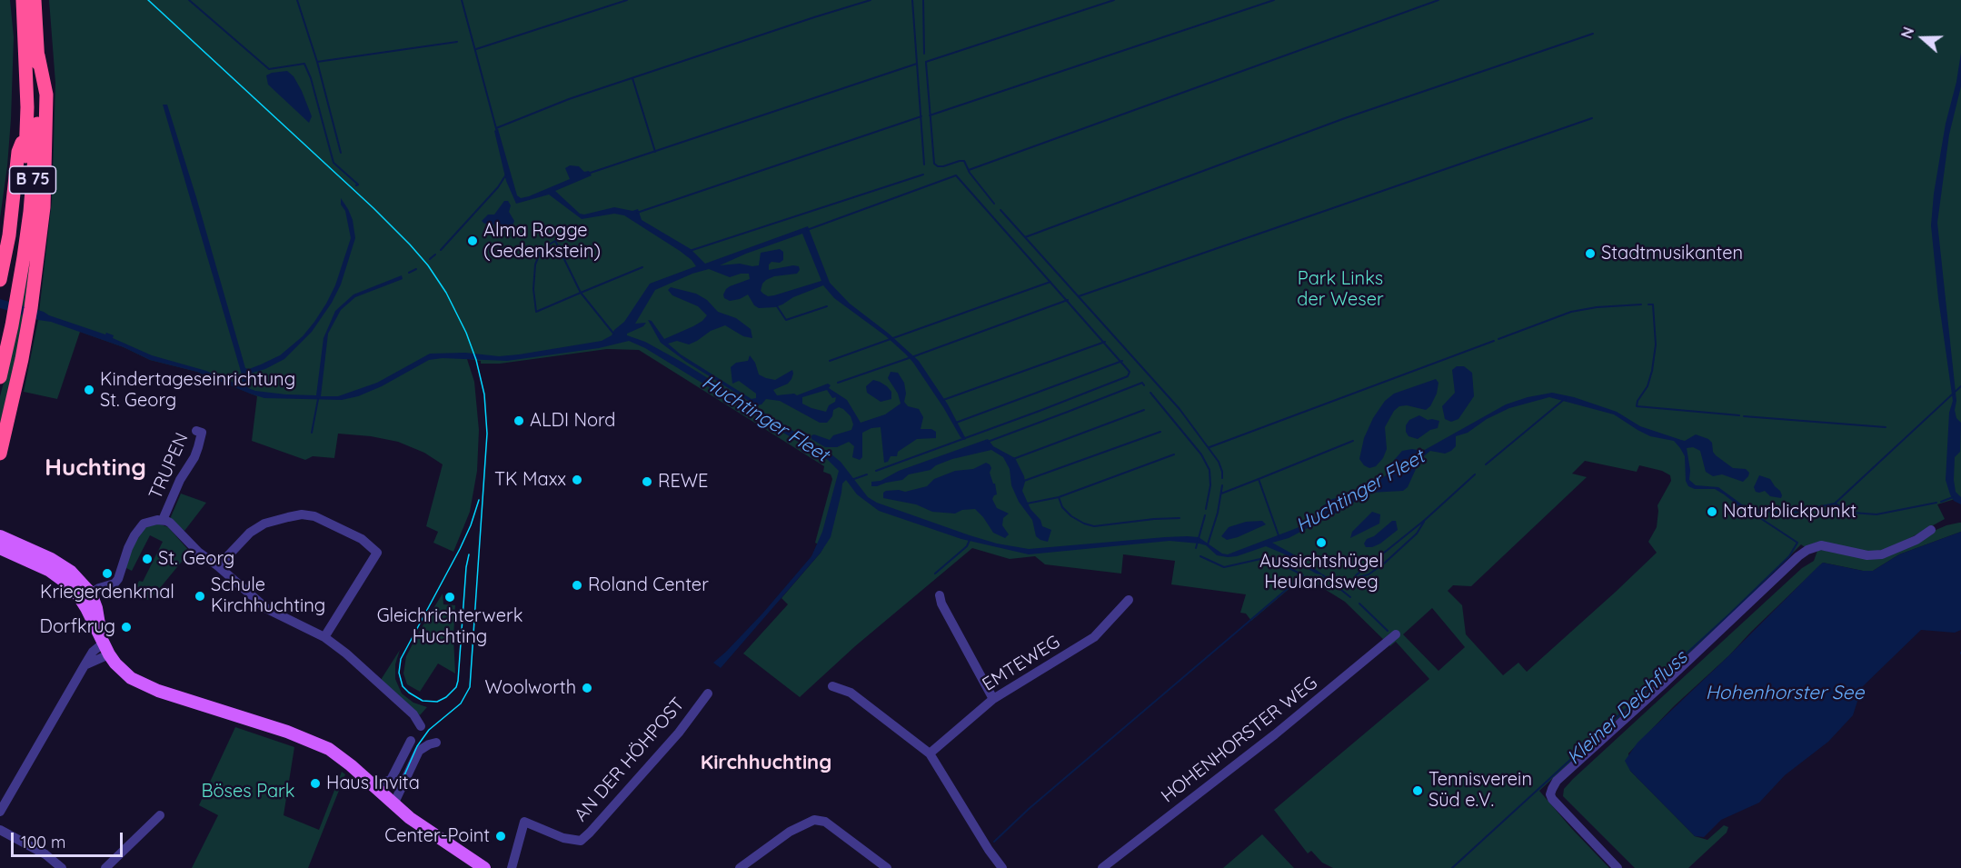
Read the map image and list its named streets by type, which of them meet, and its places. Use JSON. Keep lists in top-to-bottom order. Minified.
{"streets":{"highway":["B 75"],"street":["TRUPEN","EMTEWEG","HOHENHORSTER WEG","AN DER HÖHPOST"]},"districts":["Huchting","Kirchhuchting"],"water":["Huchtinger Fleet","Hohenhorster See","Kleiner Deichfluss"],"parks":["Park Links der Weser","Böses Park"],"places":["Alma Rogge (Gedenkstein)","Stadtmusikanten","Kindertageseinrichtung St. Georg","ALDI Nord","TK Maxx","REWE","Naturblickpunkt","Aussichtshügel Heulandsweg","St. Georg","Kriegerdenkmal","Roland Center","Schule Kirchhuchting","Gleichrichterwerk Huchting","Dorfkrug","Woolworth","Haus Invita","Tennisverein Süd e.V.","Center-Point"],"scale_bar":"100 m","north":"left"}
